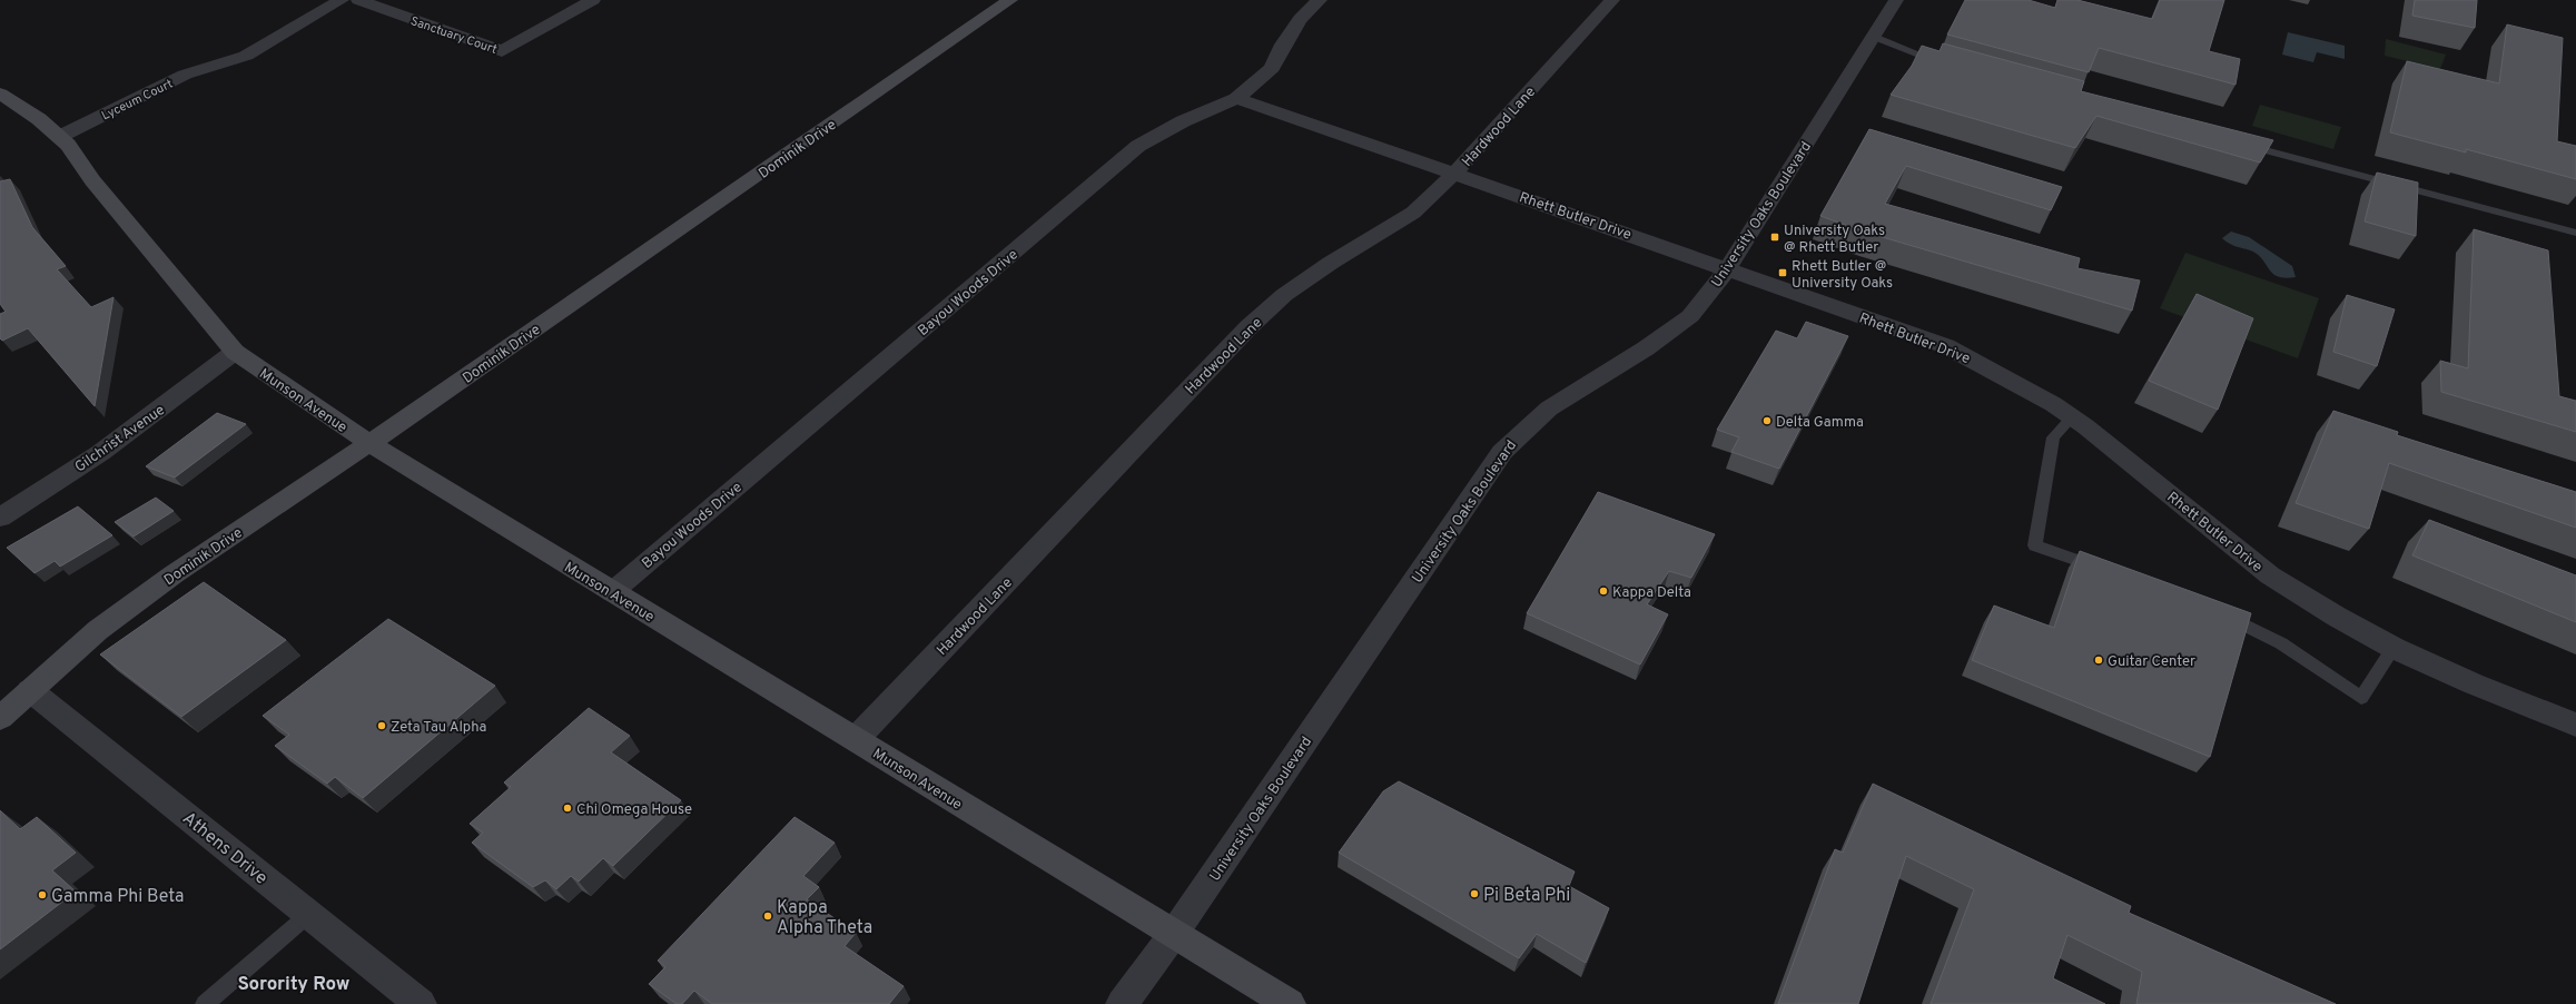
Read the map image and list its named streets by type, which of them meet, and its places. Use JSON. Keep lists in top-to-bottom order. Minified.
{"streets":{"street":["Sanctuary Court","Lyceum Court","Hardwood Lane","Dominik Drive","University Oaks Boulevard","Rhett Butler Drive","Bayou Woods Drive","Munson Avenue","Gilchrist Avenue","Athens Drive"]},"crossings":[["Lyceum Court","Munson Avenue"],["Hardwood Lane","Rhett Butler Drive"],["Hardwood Lane","Munson Avenue"],["Dominik Drive","Munson Avenue"],["Dominik Drive","Athens Drive"],["University Oaks Boulevard","Rhett Butler Drive"],["University Oaks Boulevard","Munson Avenue"],["Rhett Butler Drive","Bayou Woods Drive"],["Bayou Woods Drive","Munson Avenue"],["Munson Avenue","Gilchrist Avenue"]],"districts":["Sorority Row"],"places":{"transit":["University Oaks @ Rhett Butler","Rhett Butler @ University Oaks"],"other":["Delta Gamma","Kappa Delta","Guitar Center","Zeta Tau Alpha","Chi Omega House","Pi Beta Phi","Gamma Phi Beta","Kappa Alpha Theta"]}}
